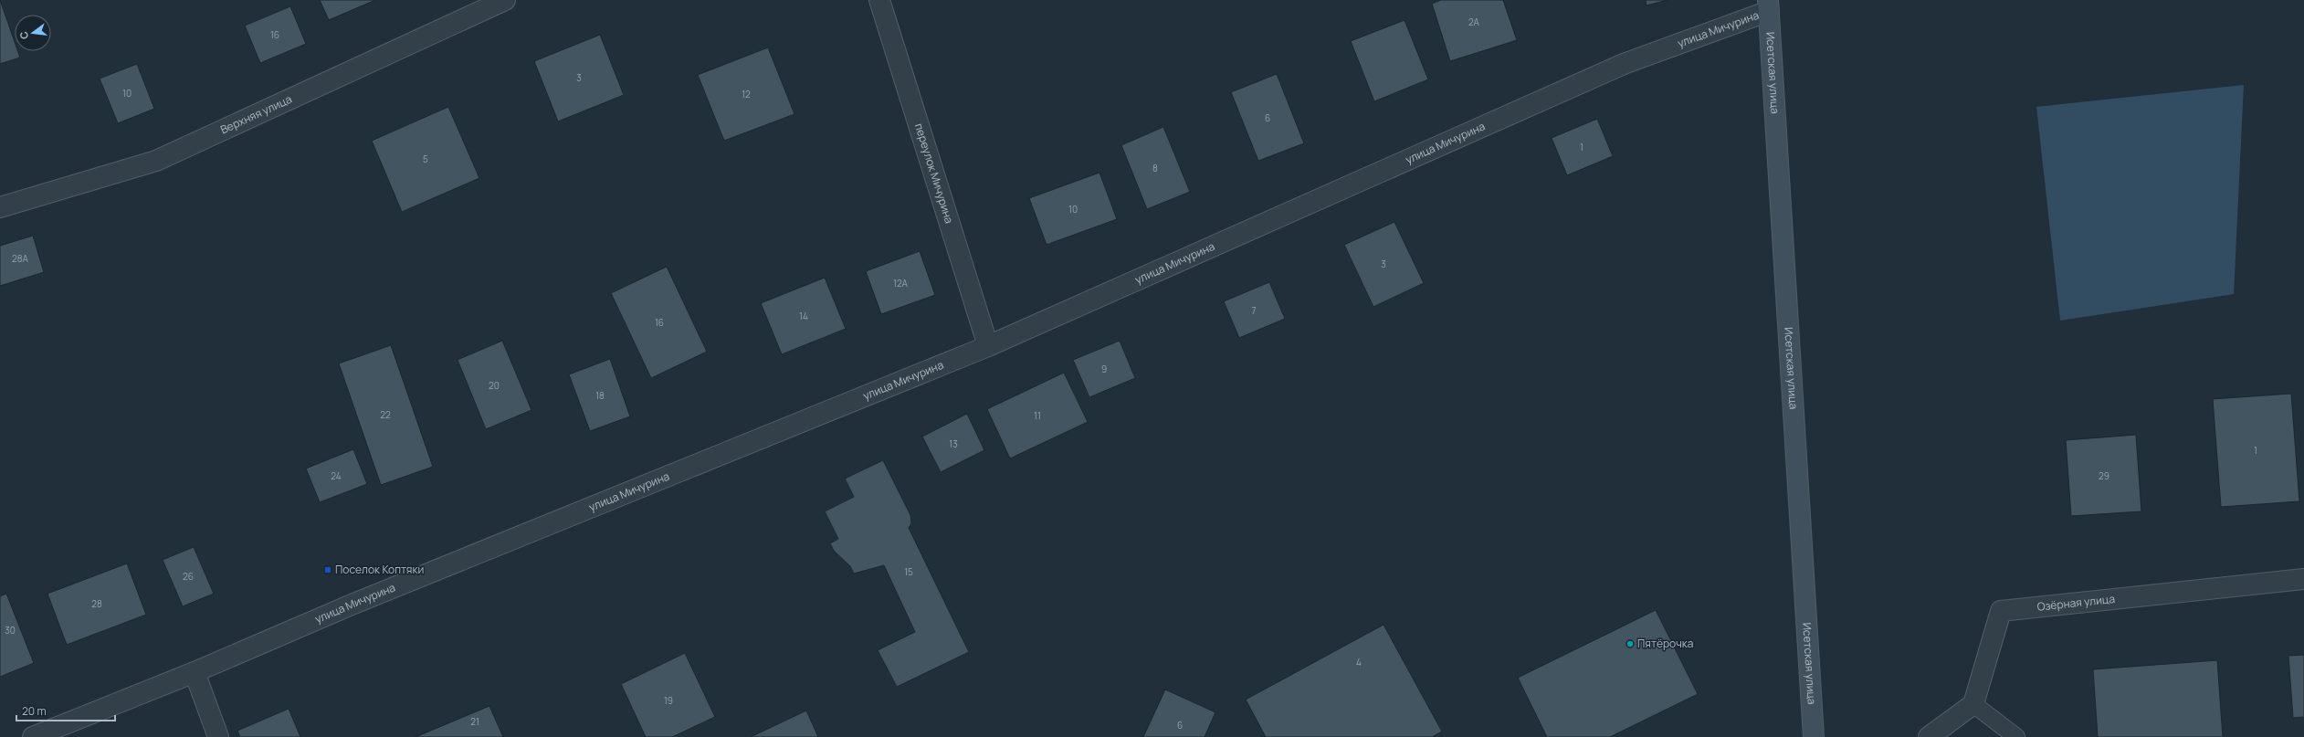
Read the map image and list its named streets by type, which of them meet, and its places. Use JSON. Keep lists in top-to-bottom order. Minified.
{"streets":{"main road":["Исетская улица"],"street":["улица Мичурина","Верхняя улица","переулок Мичурина","Озёрная улица"]},"crossings":[["улица Мичурина","Исетская улица"],["улица Мичурина","переулок Мичурина"]],"places":{"transit":["Поселок Коптяки"],"other":["Пятёрочка"]},"house_numbers":["2А","16","3","10","12","6","1","5","8","10","28А","3","12А","7","14","16","9","20","18","22","11","13","1","24","29","15","26","28","30","4","19","21","6"],"scale_bar":"20 m","north":"left"}
